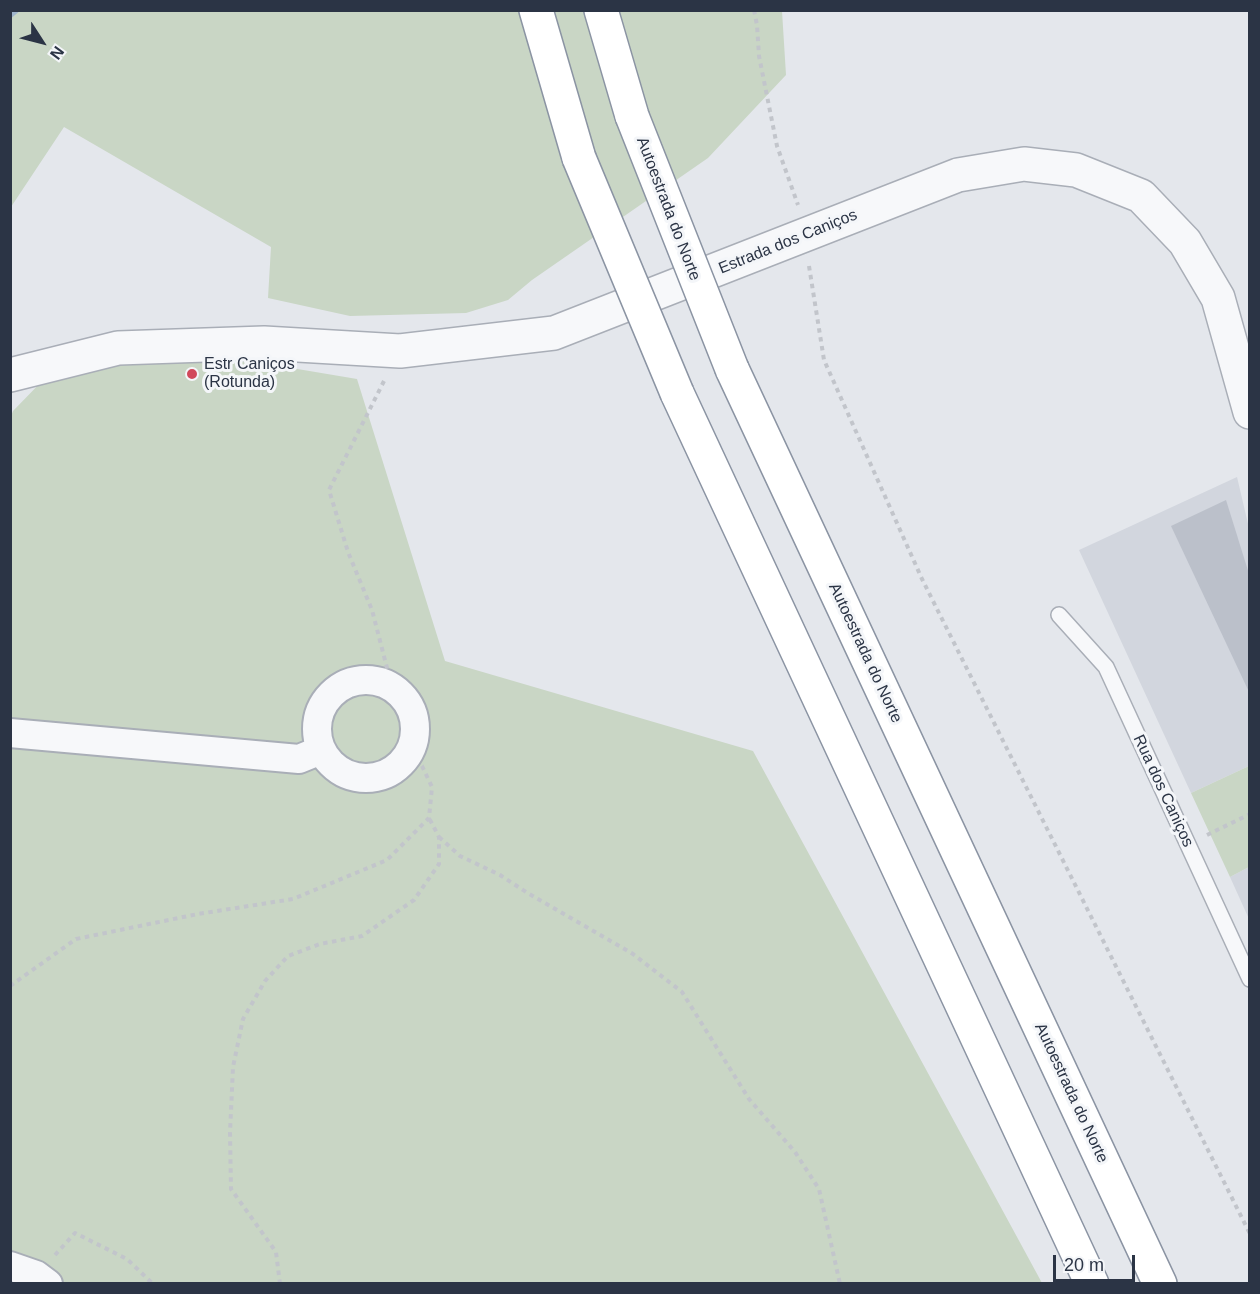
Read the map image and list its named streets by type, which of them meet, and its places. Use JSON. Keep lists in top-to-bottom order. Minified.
{"streets":{"highway":["Autoestrada do Norte"],"street":["Estrada dos Caniços"],"lane":["Rua dos Caniços"]},"places":["Estr Caniços (Rotunda)"],"scale_bar":"20 m","north":"bottom right"}
